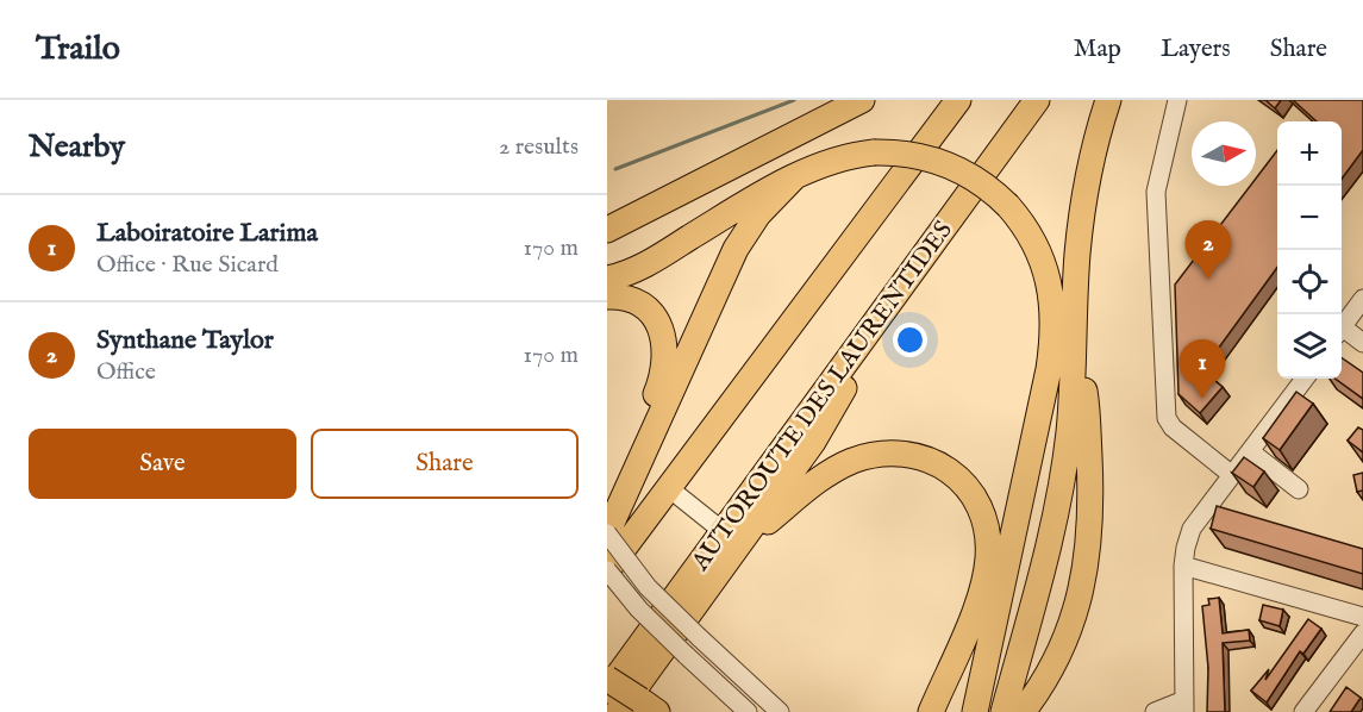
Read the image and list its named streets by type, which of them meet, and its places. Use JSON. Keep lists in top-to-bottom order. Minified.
{"streets":{"highway":["AUTOROUTE DES LAURENTIDES"]},"north":"right","page":{"header":"Trailo","nav":["Map","Layers","Share"],"heading":["Nearby","2 results"],"map_buttons":["+","−"],"list":[{"mark":"1","name":"Laboiratoire Larima","note":"Office · Rue Sicard","value":"170 m"},{"mark":"2","name":"Synthane Taylor","note":"Office","value":"170 m"}],"pins":["2","1"],"buttons":["Save","Share"]}}
